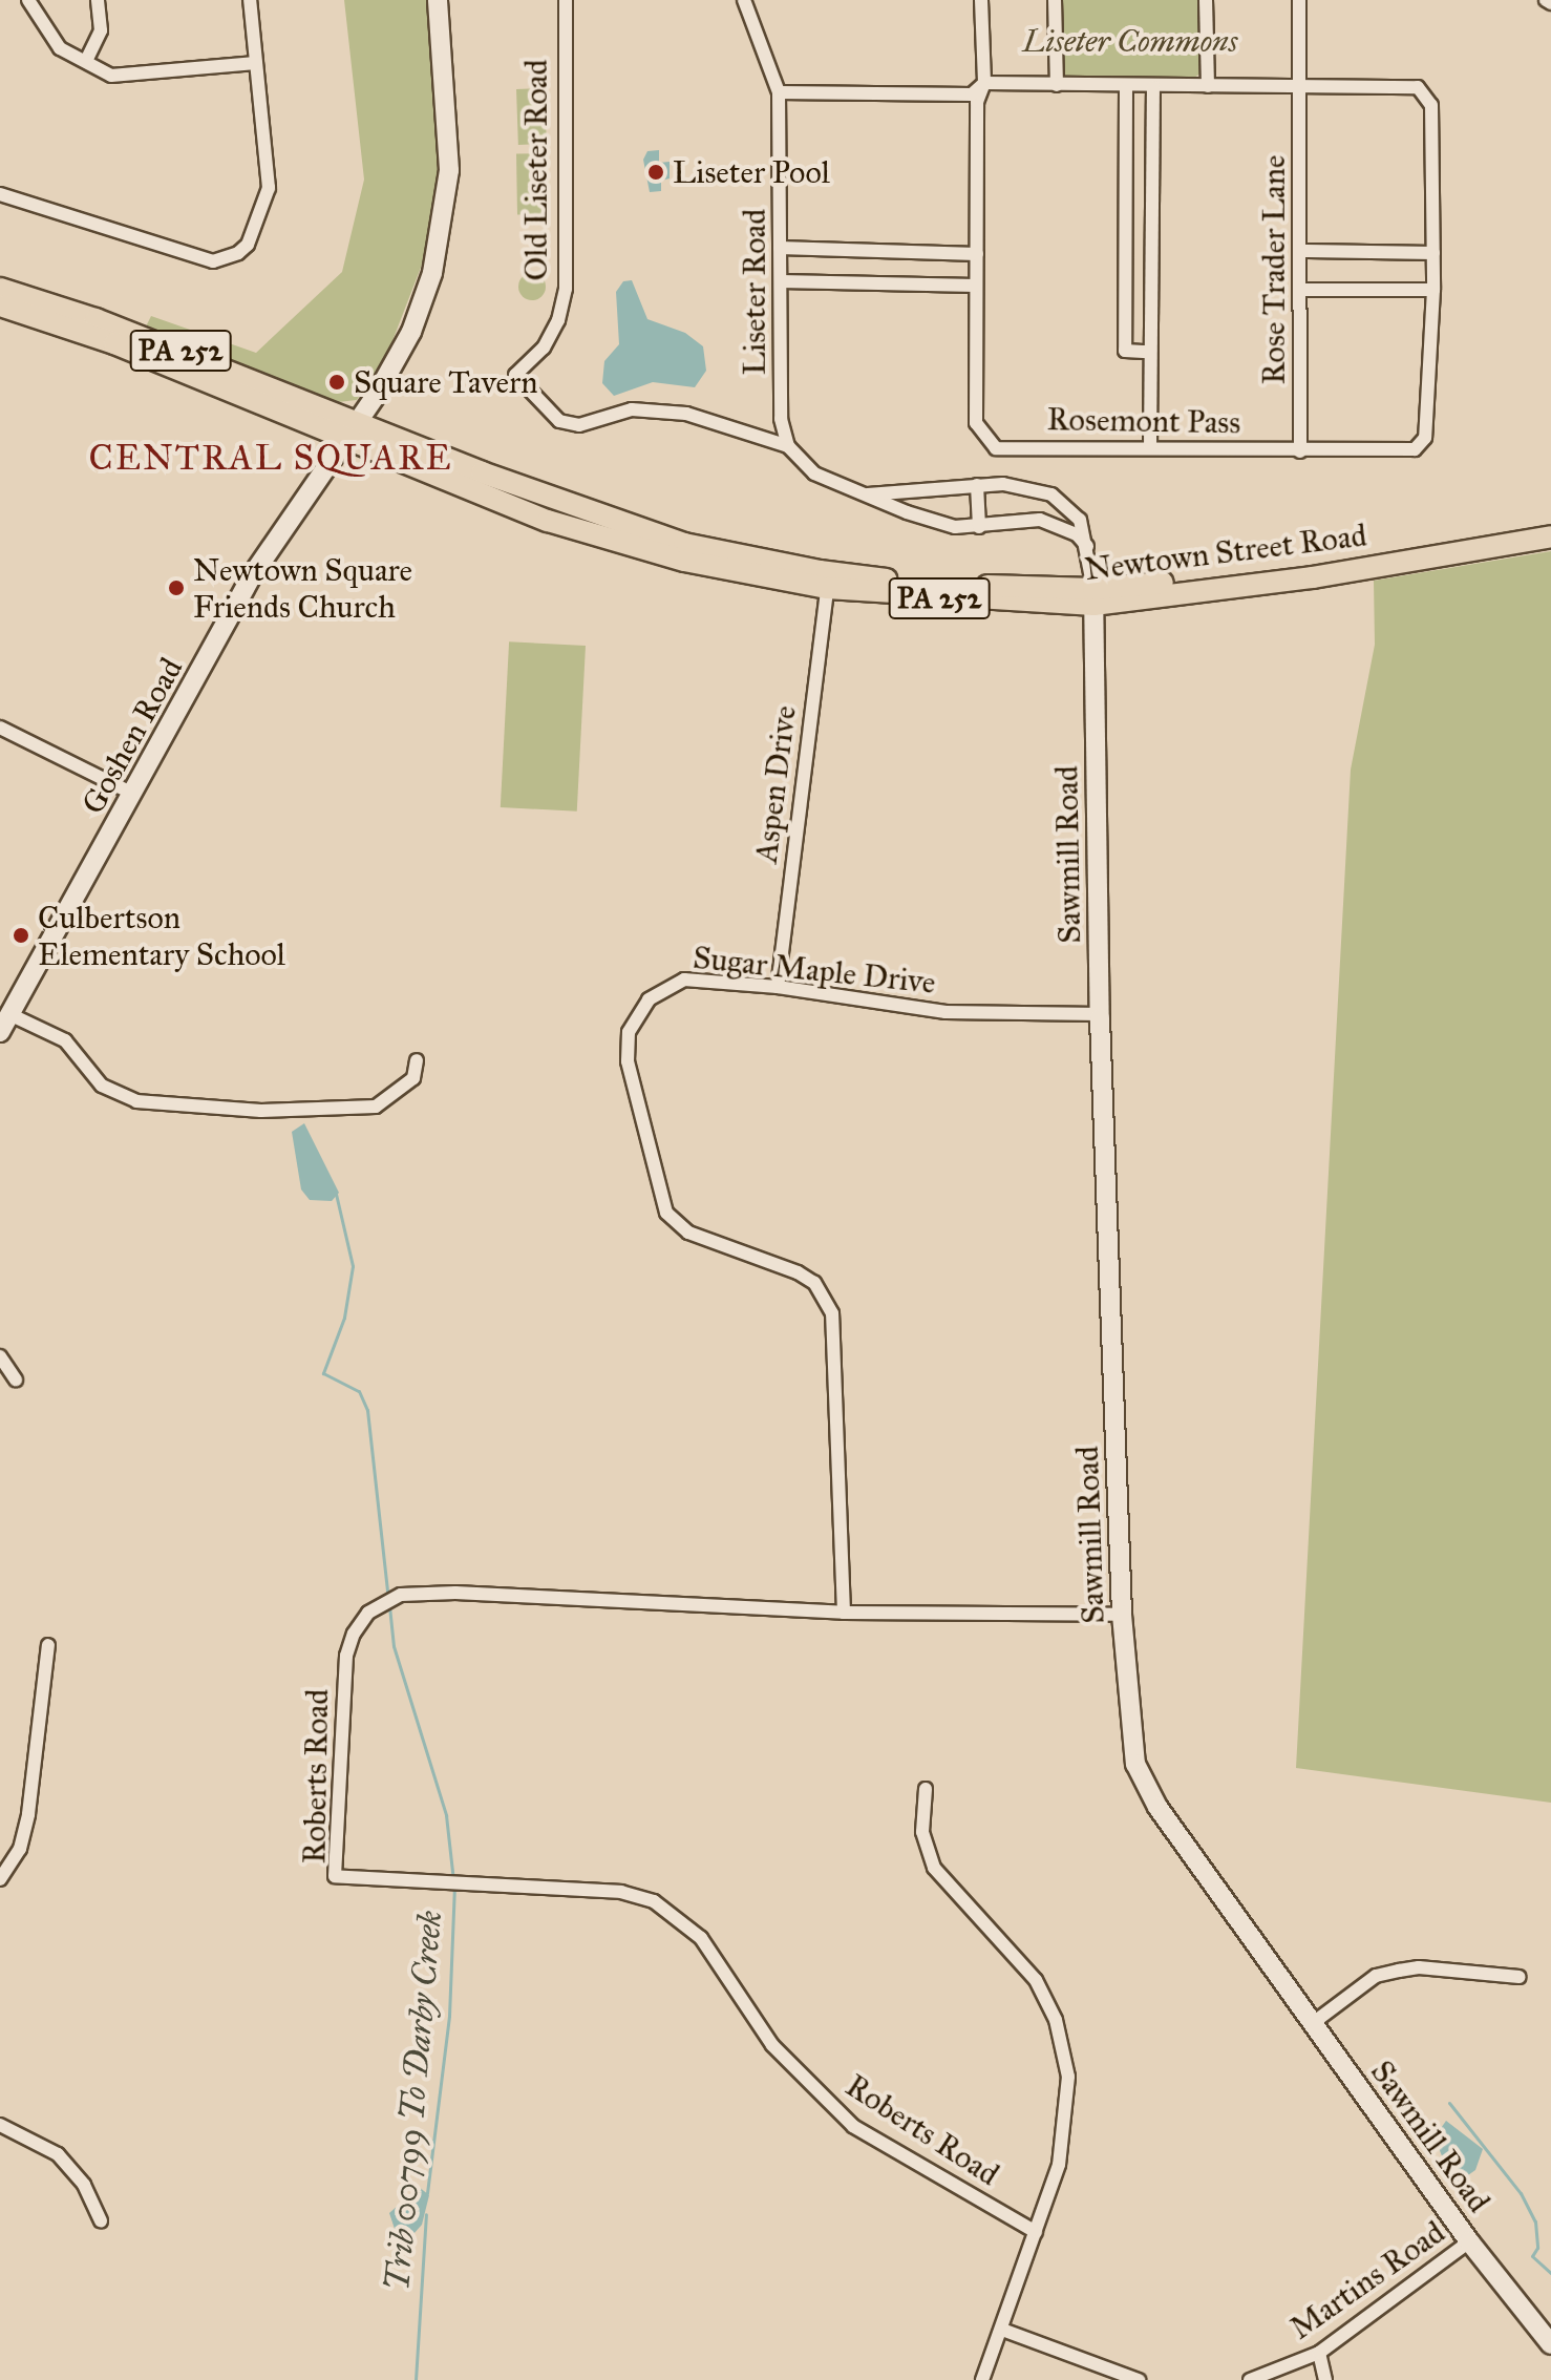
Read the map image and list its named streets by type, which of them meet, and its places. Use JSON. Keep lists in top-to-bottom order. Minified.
{"streets":{"main road":["PA 252","Newtown Street Road"],"street":["Old Liseter Road","Rose Trader Lane","Liseter Road","Rosemont Pass","Goshen Road","Aspen Drive","Sawmill Road","Sugar Maple Drive","Roberts Road","Martins Road"]},"crossings":[["Old Liseter Road","Liseter Road"],["Rose Trader Lane","Rosemont Pass"],["Newtown Street Road","Goshen Road"],["Newtown Street Road","Aspen Drive"],["Newtown Street Road","Sawmill Road"],["Aspen Drive","Sugar Maple Drive"],["Sawmill Road","Sugar Maple Drive"],["Sawmill Road","Roberts Road"],["Sawmill Road","Martins Road"],["Sugar Maple Drive","Roberts Road"]],"districts":["CENTRAL SQUARE"],"water":["Trib 00799 To Darby Creek"],"parks":["Liseter Commons"],"places":["Liseter Pool","Square Tavern","Newtown Square Friends Church","Culbertson Elementary School"]}
